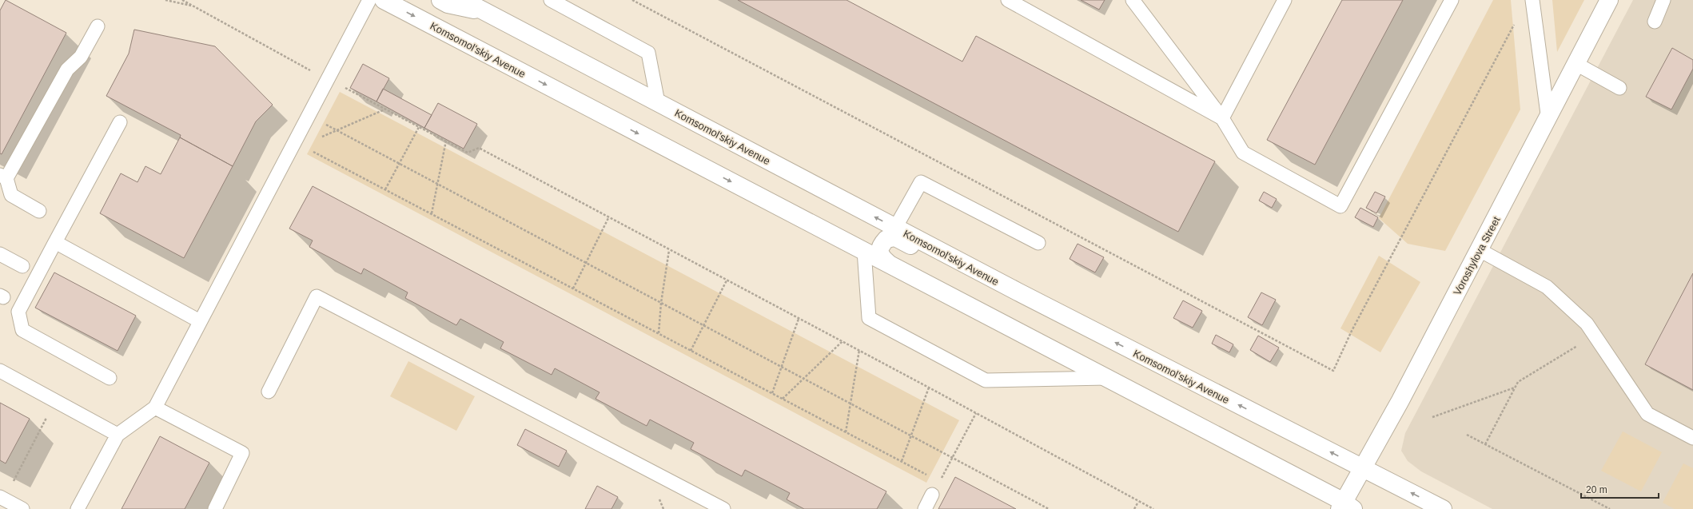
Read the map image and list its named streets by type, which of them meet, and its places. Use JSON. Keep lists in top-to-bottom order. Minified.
{"streets":{"main road":["Komsomol'skiy Avenue","Voroshylova Street"]},"crossings":[["Komsomol'skiy Avenue","Voroshylova Street"]],"scale_bar":"20 m"}
